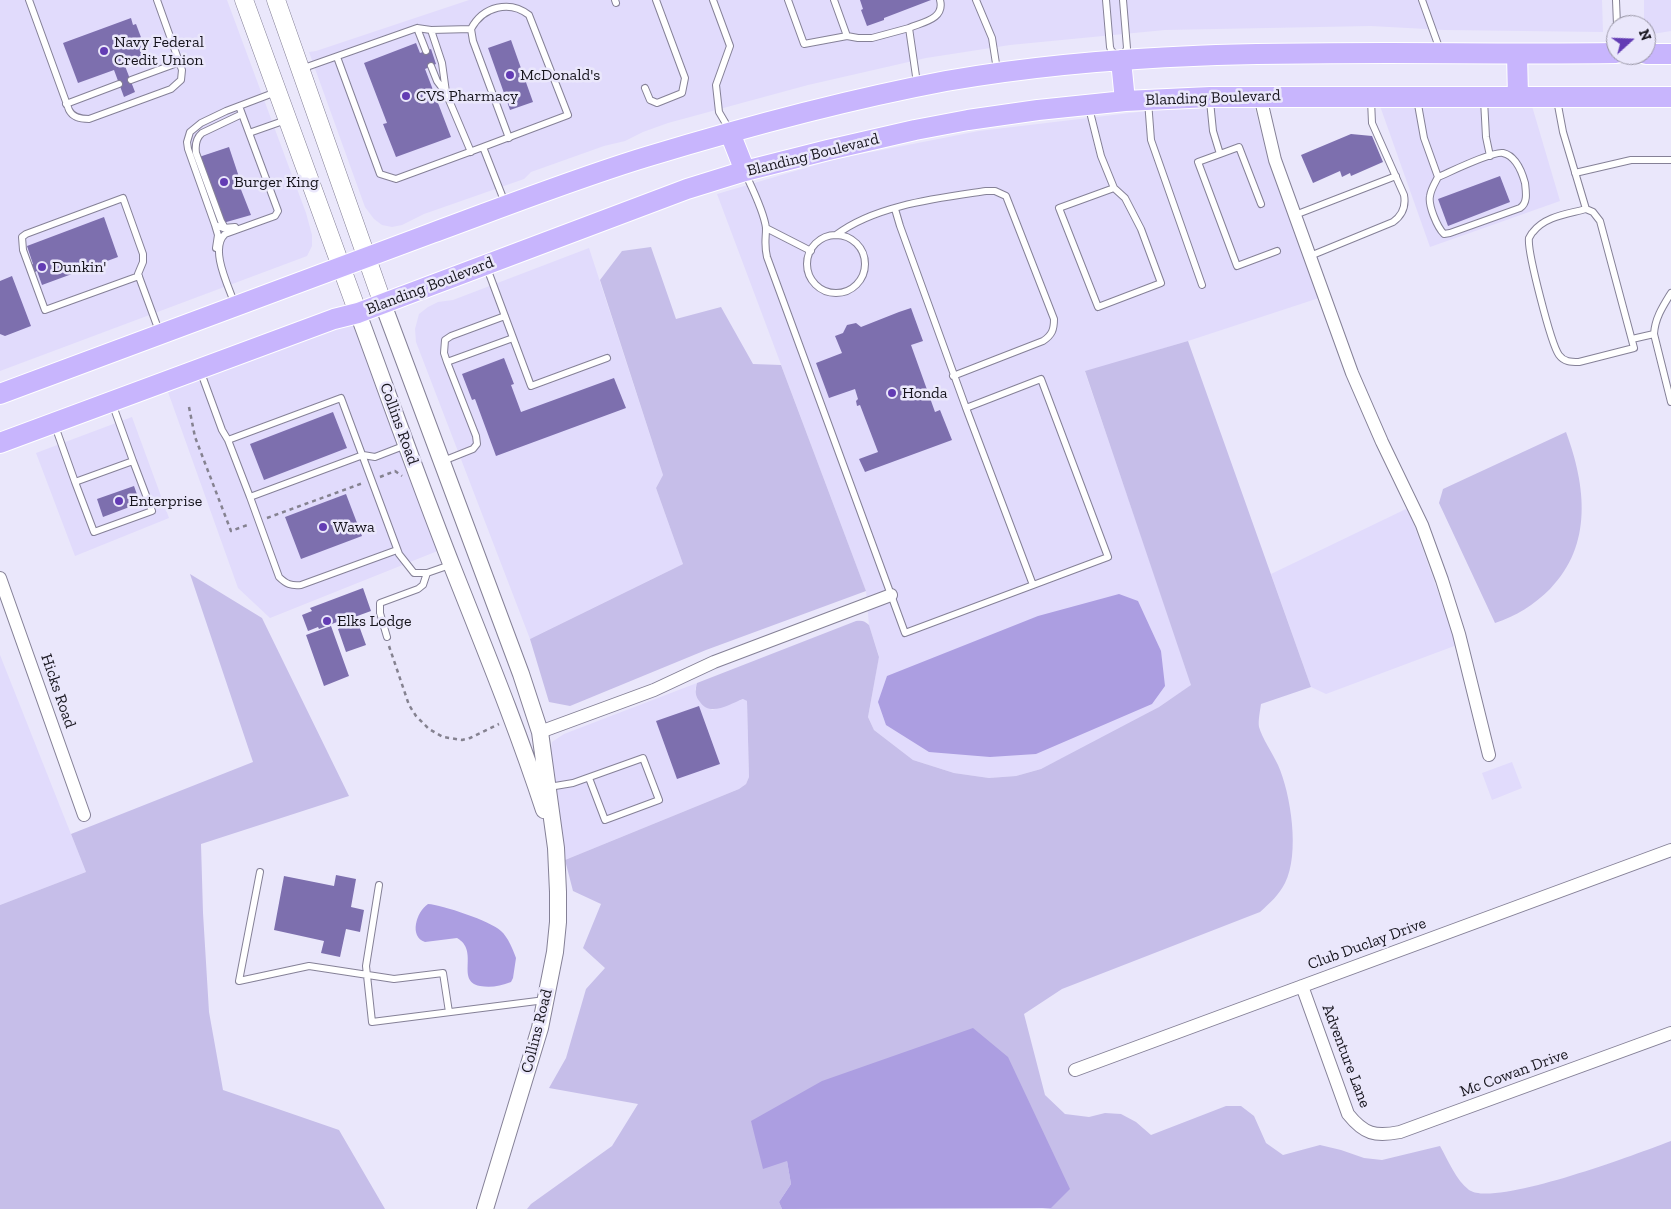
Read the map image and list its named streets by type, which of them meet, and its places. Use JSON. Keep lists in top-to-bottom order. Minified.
{"streets":{"main road":["Blanding Boulevard","Collins Road"],"street":["Hicks Road","Club Duclay Drive","Adventure Lane","Mc Cowan Drive"]},"crossings":[["Blanding Boulevard","Collins Road"],["Club Duclay Drive","Adventure Lane"],["Adventure Lane","Mc Cowan Drive"]],"places":["Navy Federal Credit Union","McDonald's","CVS Pharmacy","Burger King","Dunkin'","Honda","Enterprise","Wawa","Elks Lodge"],"north":"right"}
